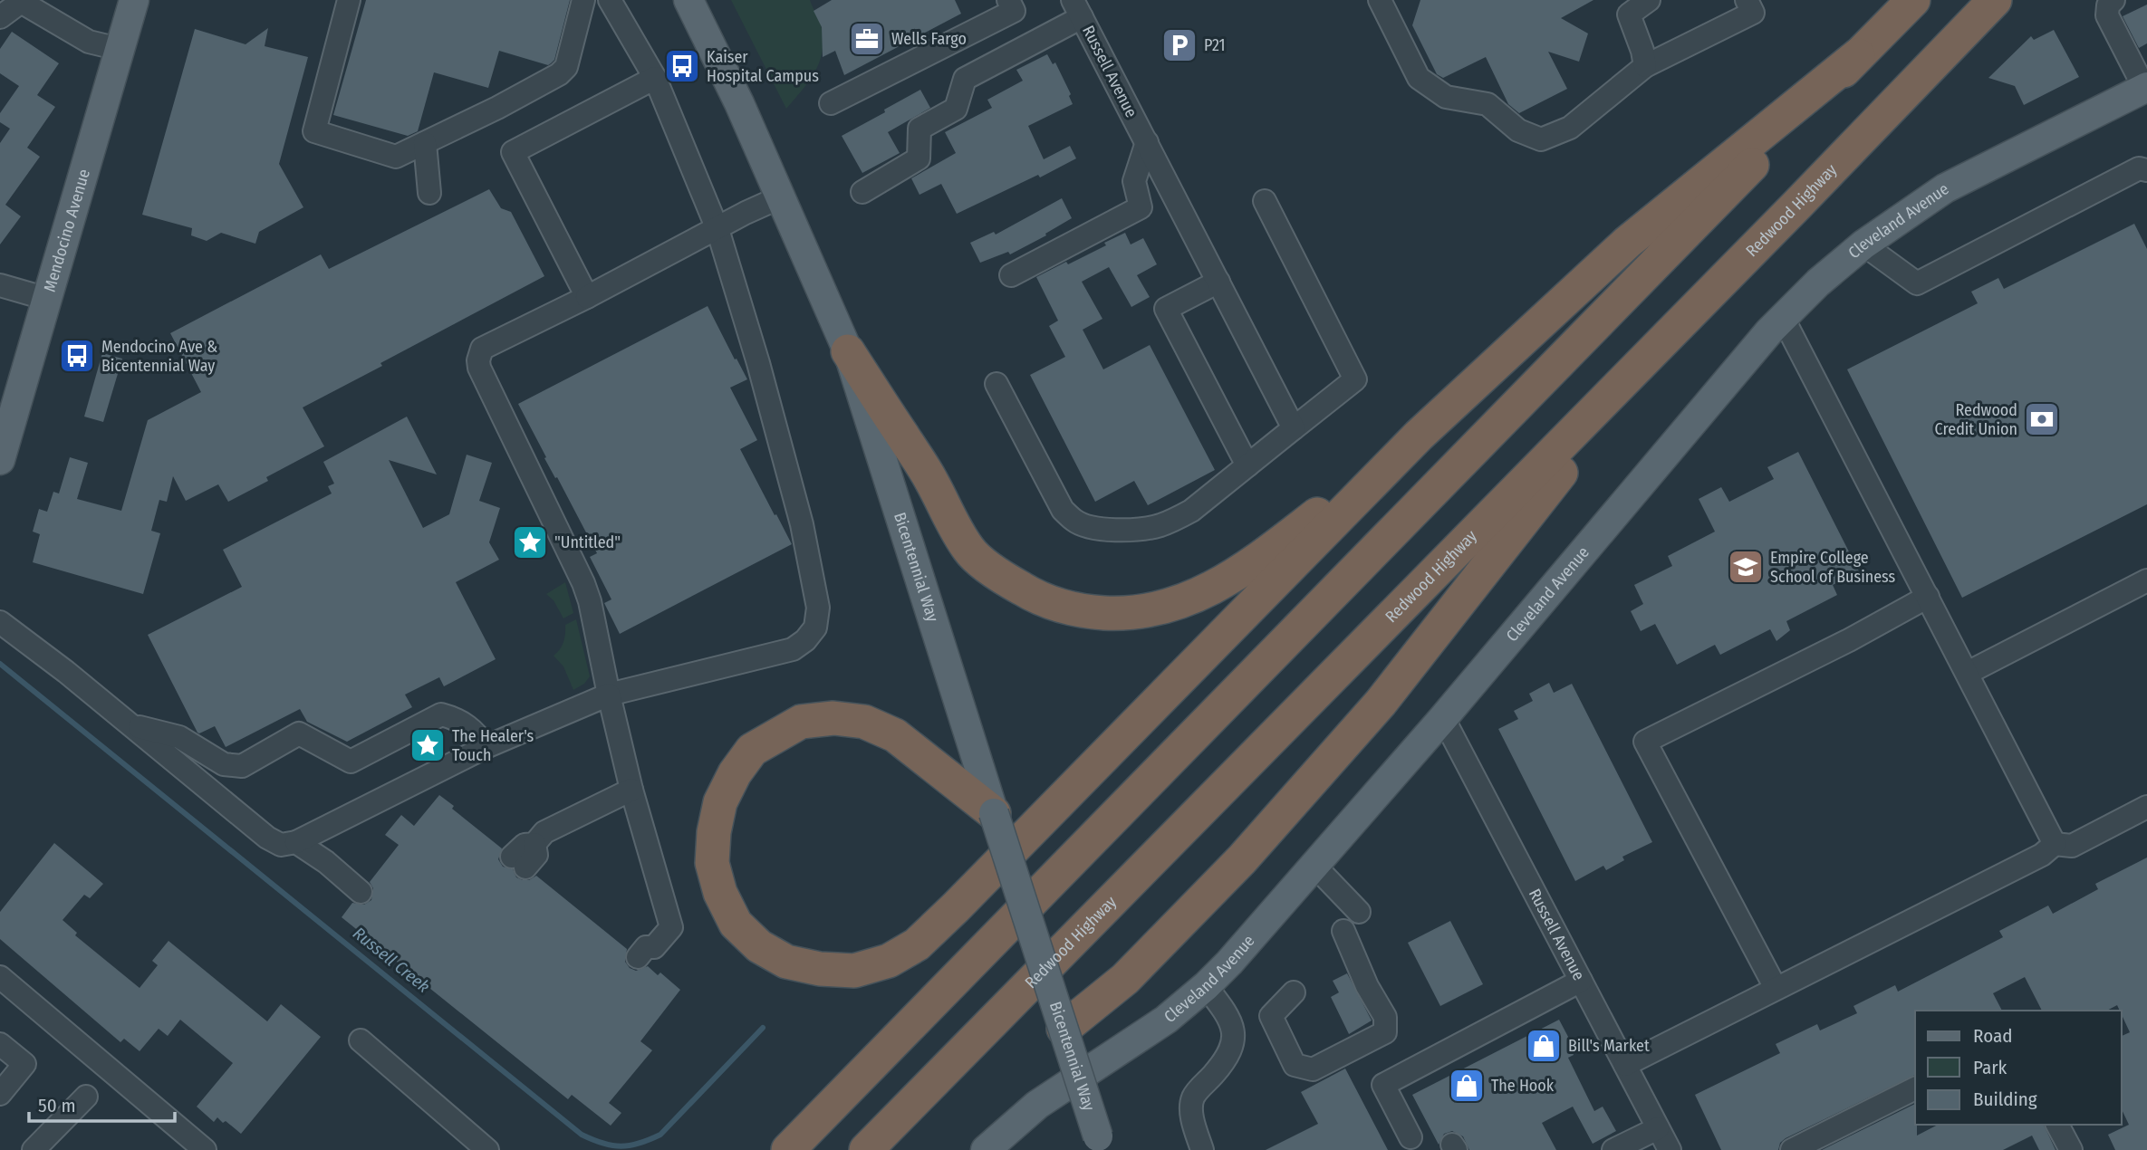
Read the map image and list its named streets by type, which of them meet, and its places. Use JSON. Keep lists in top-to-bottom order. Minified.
{"streets":{"highway":["Redwood Highway"],"main road":["Cleveland Avenue","Mendocino Avenue","Bicentennial Way"],"street":["Russell Avenue"]},"crossings":[["Russell Avenue","Cleveland Avenue"]],"water":["Russell Creek"],"places":{"office":["Wells Fargo"],"parking":["P21"],"bus stop":["Kaiser Hospital Campus","Mendocino Ave & Bicentennial Way"],"bank":["Redwood Credit Union"],"place":["\"Untitled\"","The Healer's Touch"],"school or university":["Empire College School of Business"],"shop":["Bill's Market","The Hook"]},"legend":["Road","Park","Building"],"scale_bar":"50 m"}
